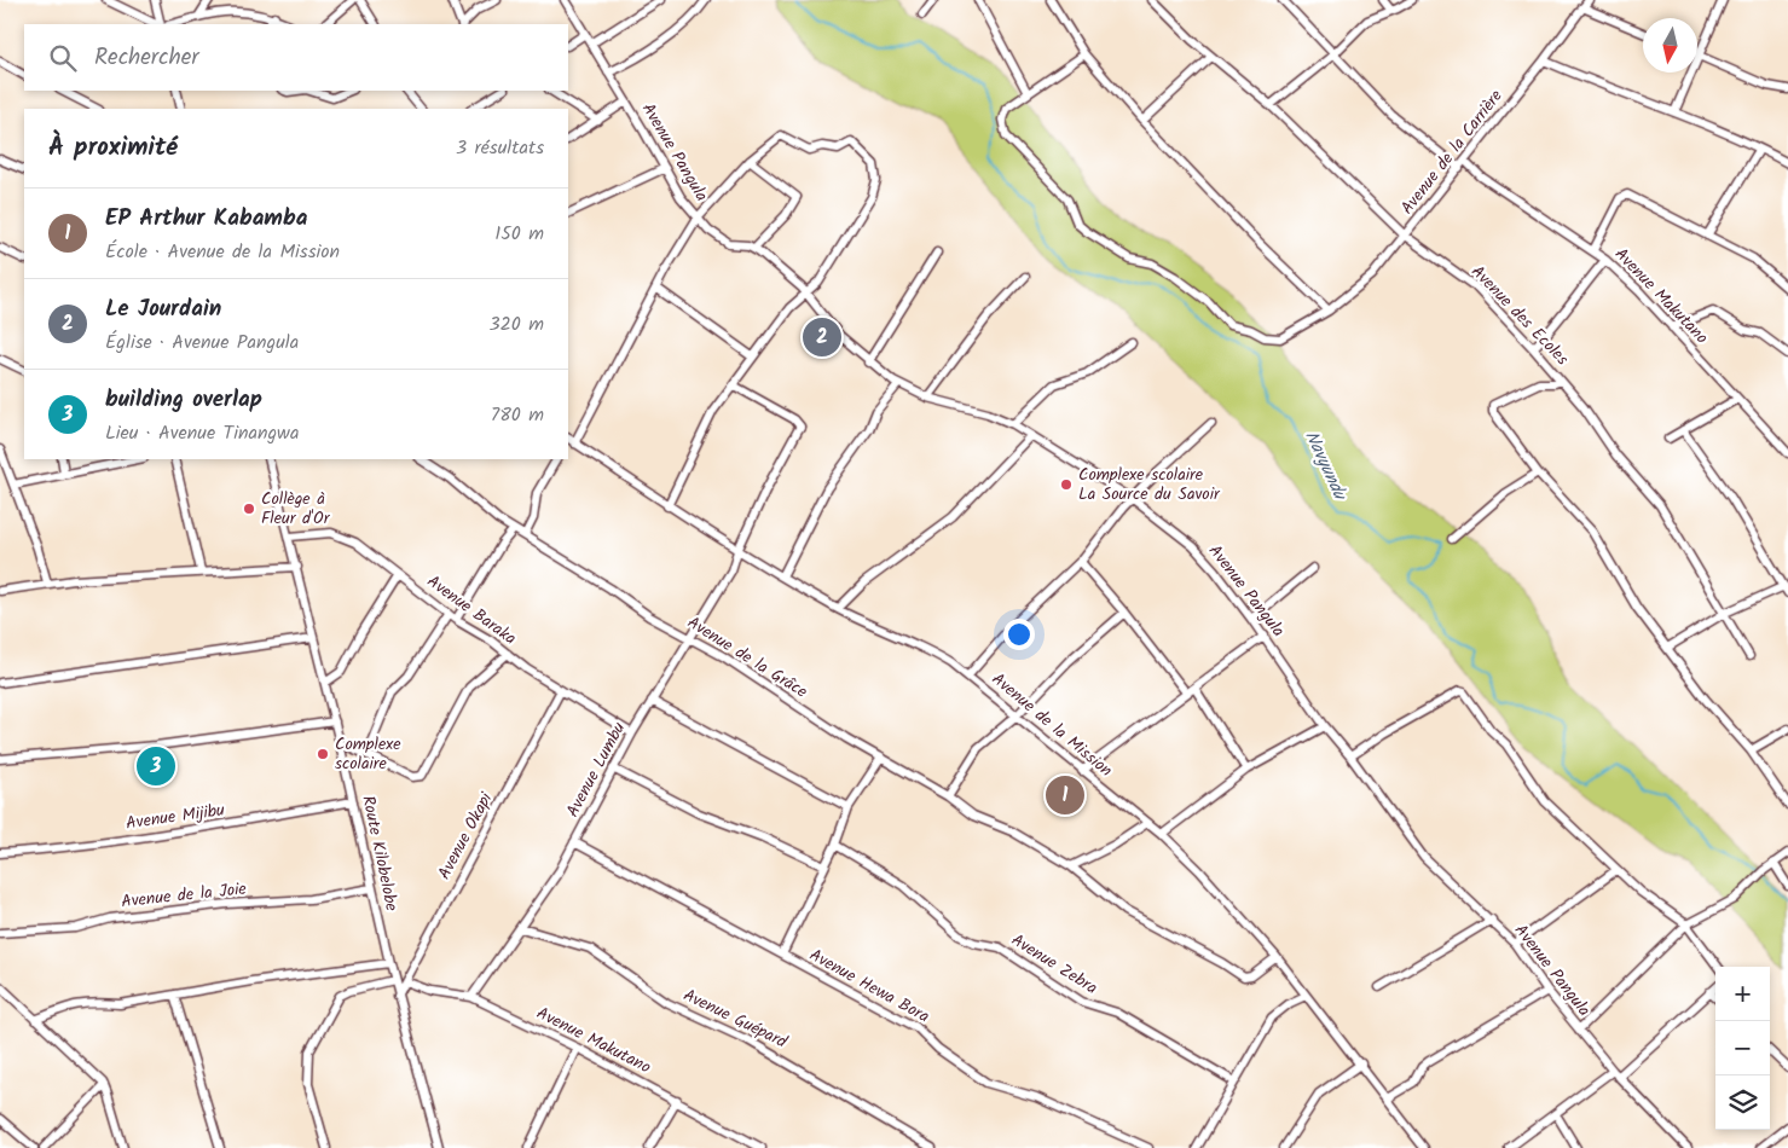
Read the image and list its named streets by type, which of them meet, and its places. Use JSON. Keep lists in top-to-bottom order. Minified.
{"streets":{"street":["Avenue Pangula","Avenue de la Carrière","Avenue Makutano","Avenue des Ecoles","Avenue Baraka","Avenue de la Grâce","Avenue de la Mission","Avenue Lumbu","Avenue Mijibu","Avenue Okapi","Route Kilobelobe","Avenue de la Joie","Avenue Zebra","Avenue Hewa Bora","Avenue Guépard"]},"crossings":[["Avenue de la Carrière","Avenue Makutano"],["Avenue de la Carrière","Avenue des Ecoles"],["Avenue Makutano","Avenue Lumbu"],["Avenue Makutano","Avenue Okapi"],["Avenue Baraka","Avenue Lumbu"],["Avenue Baraka","Avenue Okapi"],["Avenue Baraka","Route Kilobelobe"],["Avenue de la Grâce","Avenue de la Mission"],["Avenue de la Grâce","Avenue Lumbu"],["Avenue de la Mission","Avenue Lumbu"],["Avenue Lumbu","Avenue Hewa Bora"],["Avenue Lumbu","Avenue Guépard"],["Avenue Mijibu","Route Kilobelobe"],["Avenue Okapi","Route Kilobelobe"],["Route Kilobelobe","Avenue de la Joie"]],"water":["Navyundu"],"places":["Complexe scolaire La Source du Savoir","Collège à Fleur d'Or","Complexe scolaire"],"north":"bottom","page":{"search":"Rechercher","heading":["À proximité","3 résultats"],"list":[{"mark":"1","name":"EP Arthur Kabamba","note":"École · Avenue de la Mission","value":"150 m"},{"mark":"2","name":"Le Jourdain","note":"Église · Avenue Pangula","value":"320 m"},{"mark":"3","name":"building overlap","note":"Lieu · Avenue Tinangwa","value":"780 m"}],"pins":["2","3","1"],"map_buttons":["+","−"]}}
